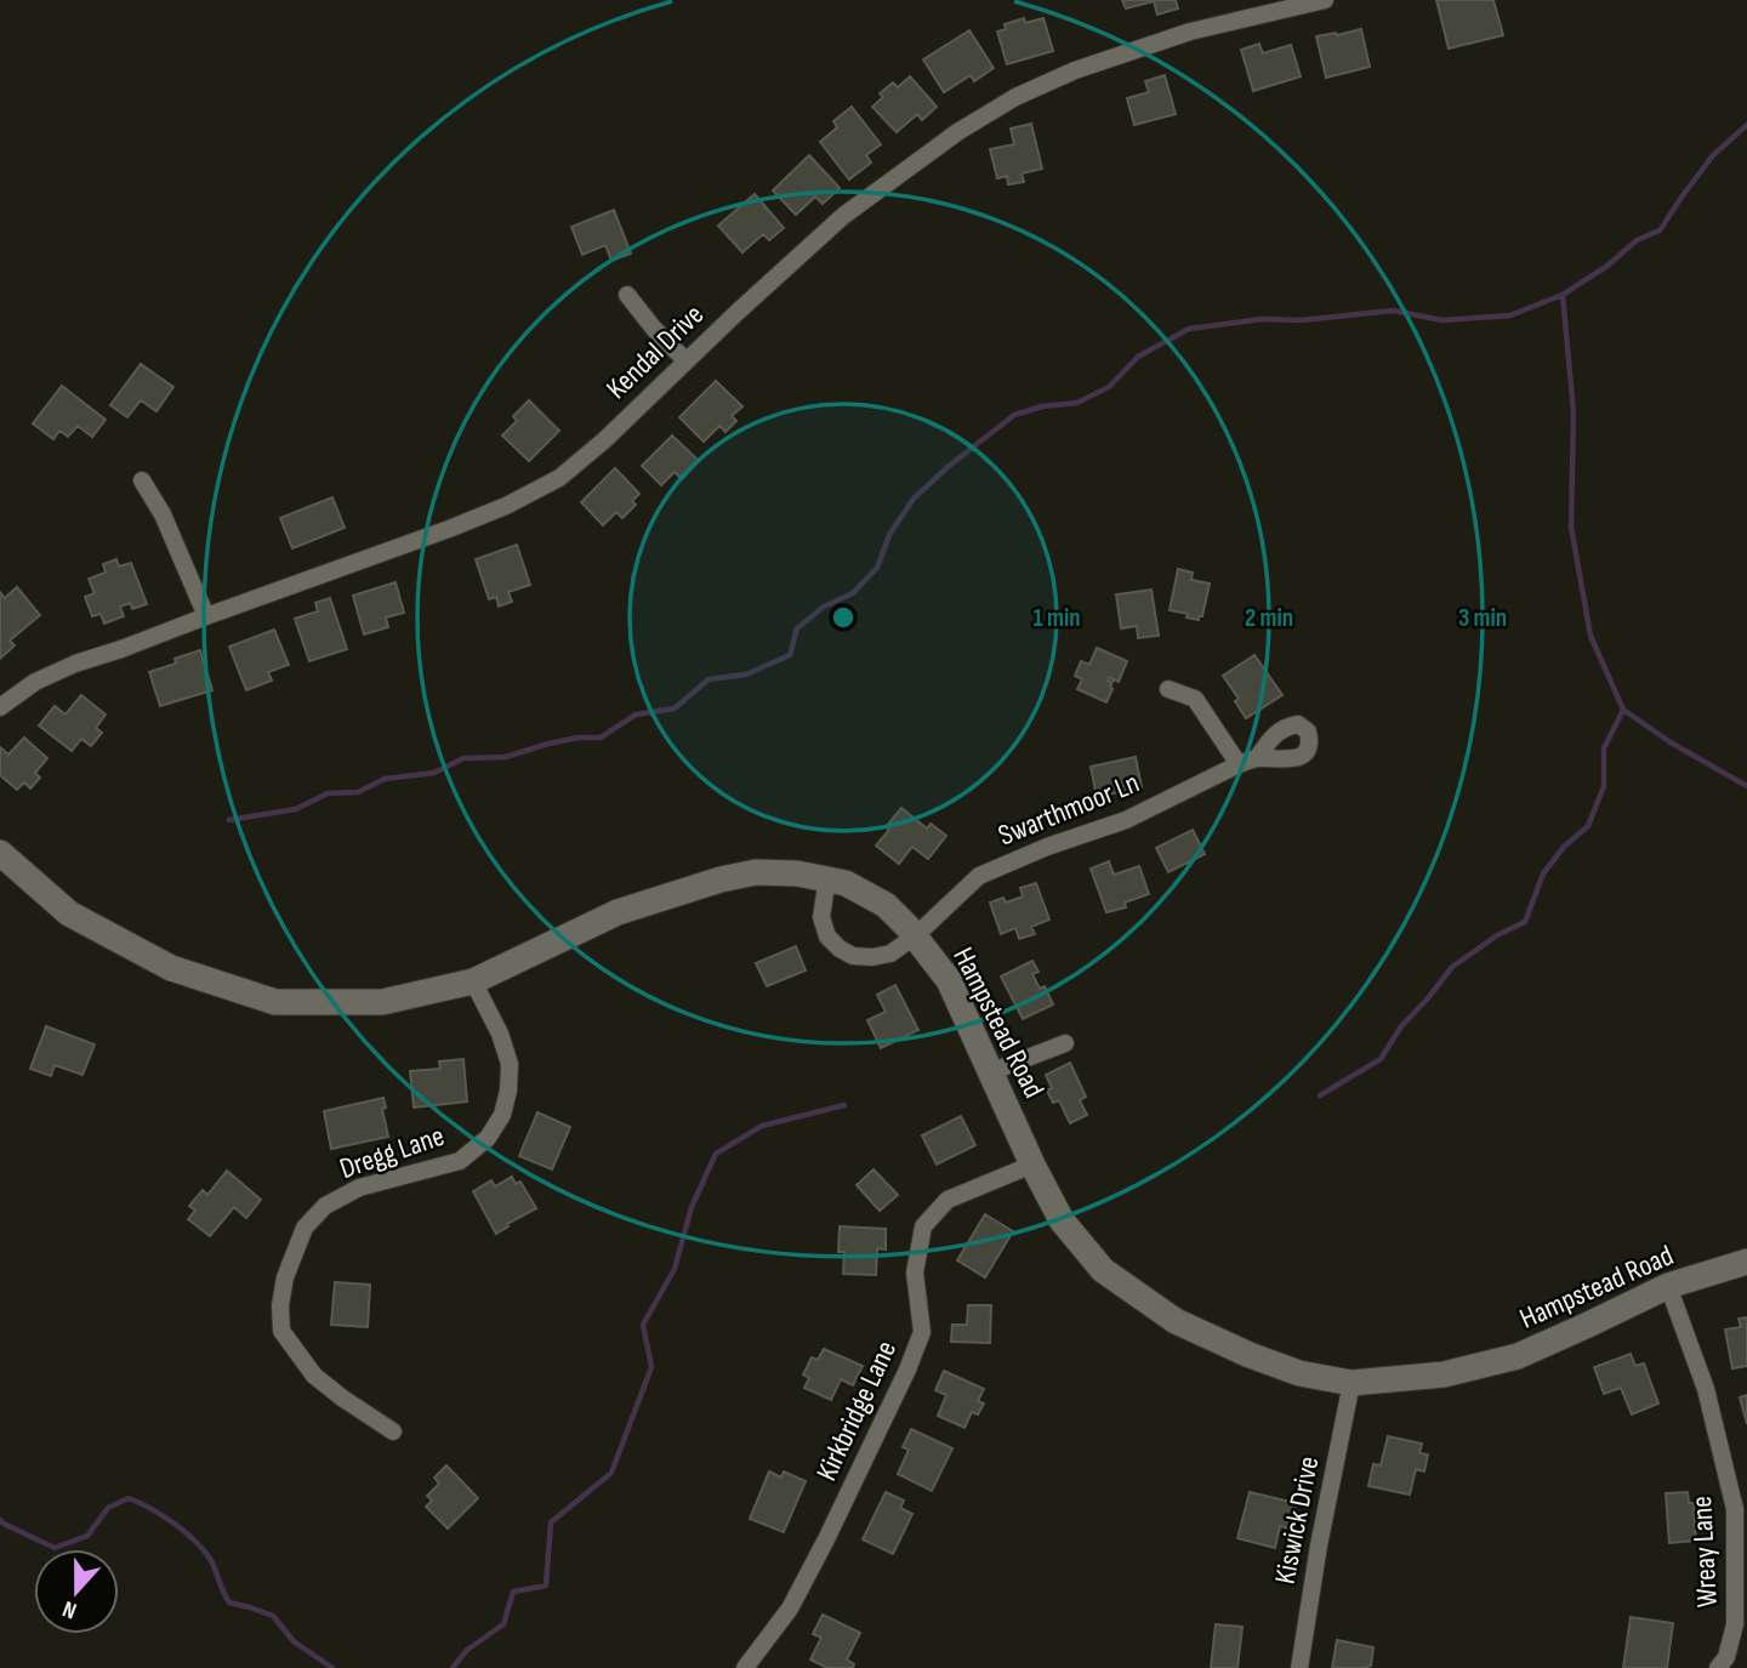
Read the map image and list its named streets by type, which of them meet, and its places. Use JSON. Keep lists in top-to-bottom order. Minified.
{"streets":{"street":["Kendal Drive","Swarthmoor Ln","Hampstead Road","Dregg Lane","Kirkbridge Lane","Kiswick Drive","Wreay Lane"]},"crossings":[["Swarthmoor Ln","Hampstead Road"],["Hampstead Road","Dregg Lane"],["Hampstead Road","Kirkbridge Lane"],["Hampstead Road","Kiswick Drive"],["Hampstead Road","Wreay Lane"]],"north":"bottom","rings":["1 min","2 min","3 min"]}
